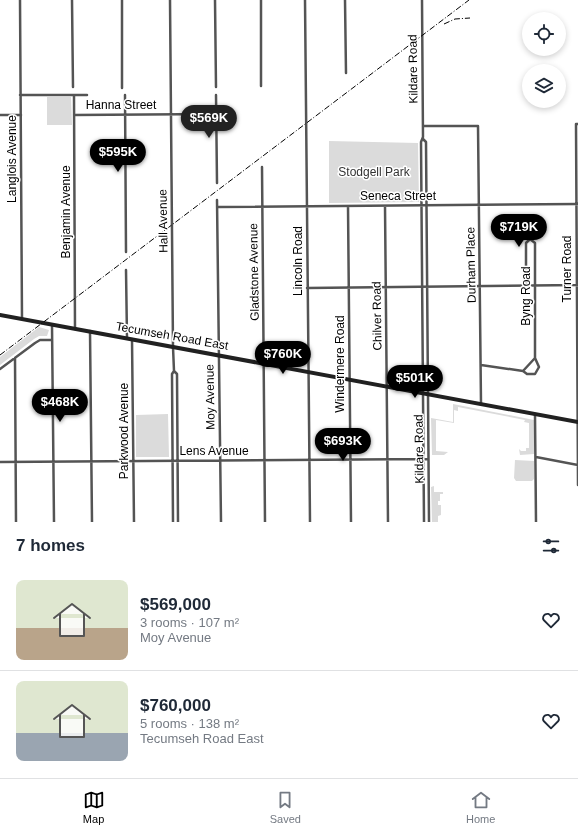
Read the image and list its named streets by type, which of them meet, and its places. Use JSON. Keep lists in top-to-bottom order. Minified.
{"streets":{"main road":["Tecumseh Road East"],"street":["Kildare Road","Hanna Street","Langlois Avenue","Seneca Street","Benjamin Avenue","Hall Avenue","Lincoln Road","Durham Place","Turner Road","Gladstone Avenue","Byng Road","Chilver Road","Windermere Road","Moy Avenue","Parkwood Avenue","Lens Avenue"]},"crossings":[["Kildare Road","Seneca Street"],["Kildare Road","Durham Place"],["Kildare Road","Tecumseh Road East"],["Kildare Road","Lens Avenue"],["Hanna Street","Langlois Avenue"],["Hanna Street","Benjamin Avenue"],["Hanna Street","Hall Avenue"],["Langlois Avenue","Tecumseh Road East"],["Seneca Street","Lincoln Road"],["Seneca Street","Durham Place"],["Seneca Street","Turner Road"],["Seneca Street","Gladstone Avenue"],["Seneca Street","Chilver Road"],["Seneca Street","Windermere Road"],["Seneca Street","Moy Avenue"],["Benjamin Avenue","Tecumseh Road East"],["Hall Avenue","Tecumseh Road East"],["Hall Avenue","Lens Avenue"],["Lincoln Road","Tecumseh Road East"],["Lincoln Road","Lens Avenue"],["Durham Place","Byng Road"],["Durham Place","Tecumseh Road East"],["Turner Road","Tecumseh Road East"],["Gladstone Avenue","Tecumseh Road East"],["Gladstone Avenue","Lens Avenue"],["Chilver Road","Tecumseh Road East"],["Chilver Road","Lens Avenue"],["Tecumseh Road East","Windermere Road"],["Tecumseh Road East","Moy Avenue"],["Tecumseh Road East","Parkwood Avenue"],["Windermere Road","Lens Avenue"],["Moy Avenue","Lens Avenue"],["Parkwood Avenue","Lens Avenue"]],"parks":["Stodgell Park"],"page":{"price":["$569K","$595K","$719K","$760K","$501K","$468K","$693K"],"heading":"7 homes","list":[{"name":"$569,000","note":"3 rooms · 107 m² · Moy Avenue"},{"name":"$760,000","note":"5 rooms · 138 m² · Tecumseh Road East"}],"tabs":["Map","Saved","Home"]}}
